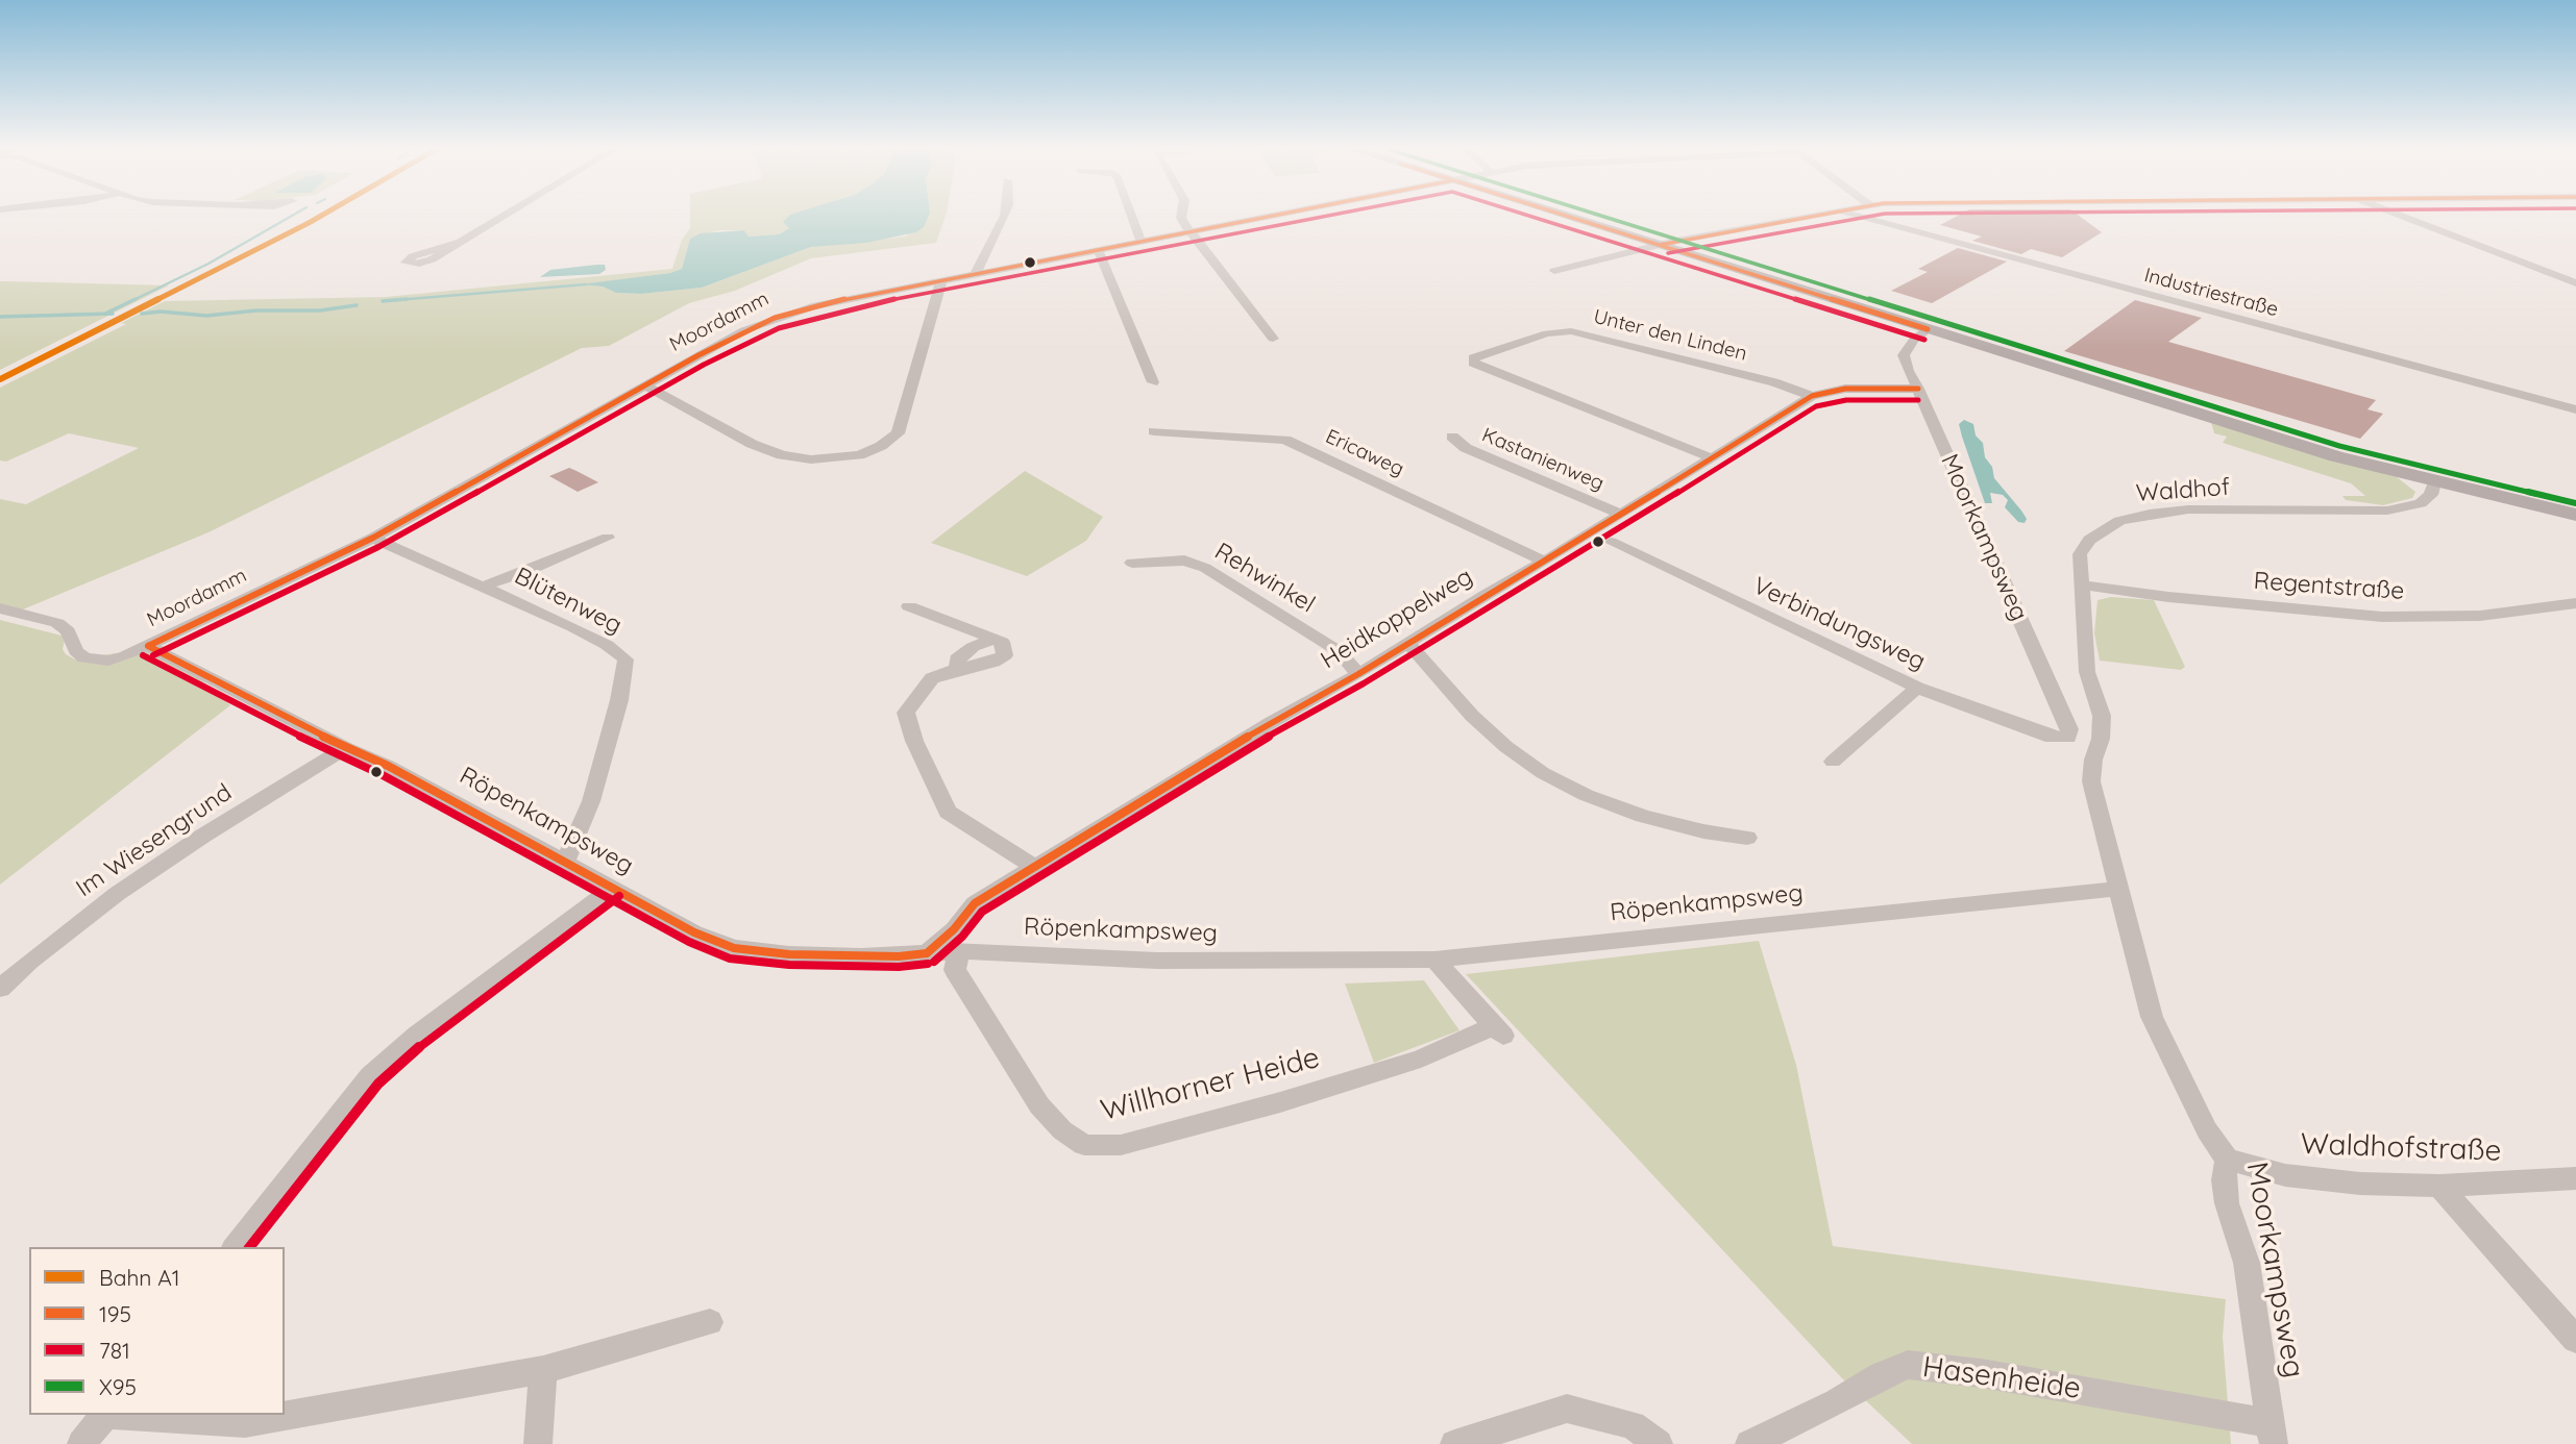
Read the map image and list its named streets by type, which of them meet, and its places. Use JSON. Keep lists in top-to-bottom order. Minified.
{"streets":{"street":["Industriestraße","Moordamm","Unter den Linden","Ericaweg","Kastanienweg","Waldhof","Moorkampsweg","Rehwinkel","Regentstraße","Blütenweg","Heidkoppelweg","Verbindungsweg","Röpenkampsweg","Im Wiesengrund","Willhorner Heide","Waldhofstraße","Hasenheide"]},"crossings":[["Moordamm","Blütenweg"],["Moordamm","Röpenkampsweg"],["Unter den Linden","Heidkoppelweg"],["Ericaweg","Heidkoppelweg"],["Kastanienweg","Heidkoppelweg"],["Waldhof","Moorkampsweg"],["Waldhof","Regentstraße"],["Moorkampsweg","Heidkoppelweg"],["Moorkampsweg","Verbindungsweg"],["Moorkampsweg","Röpenkampsweg"],["Moorkampsweg","Waldhofstraße"],["Moorkampsweg","Hasenheide"],["Rehwinkel","Heidkoppelweg"],["Blütenweg","Röpenkampsweg"],["Heidkoppelweg","Röpenkampsweg"],["Röpenkampsweg","Im Wiesengrund"],["Röpenkampsweg","Willhorner Heide"]],"lines":["rail line A1","transit line 195","transit line 781","transit line X95"],"legend":["Bahn A1","195","781","X95"]}
